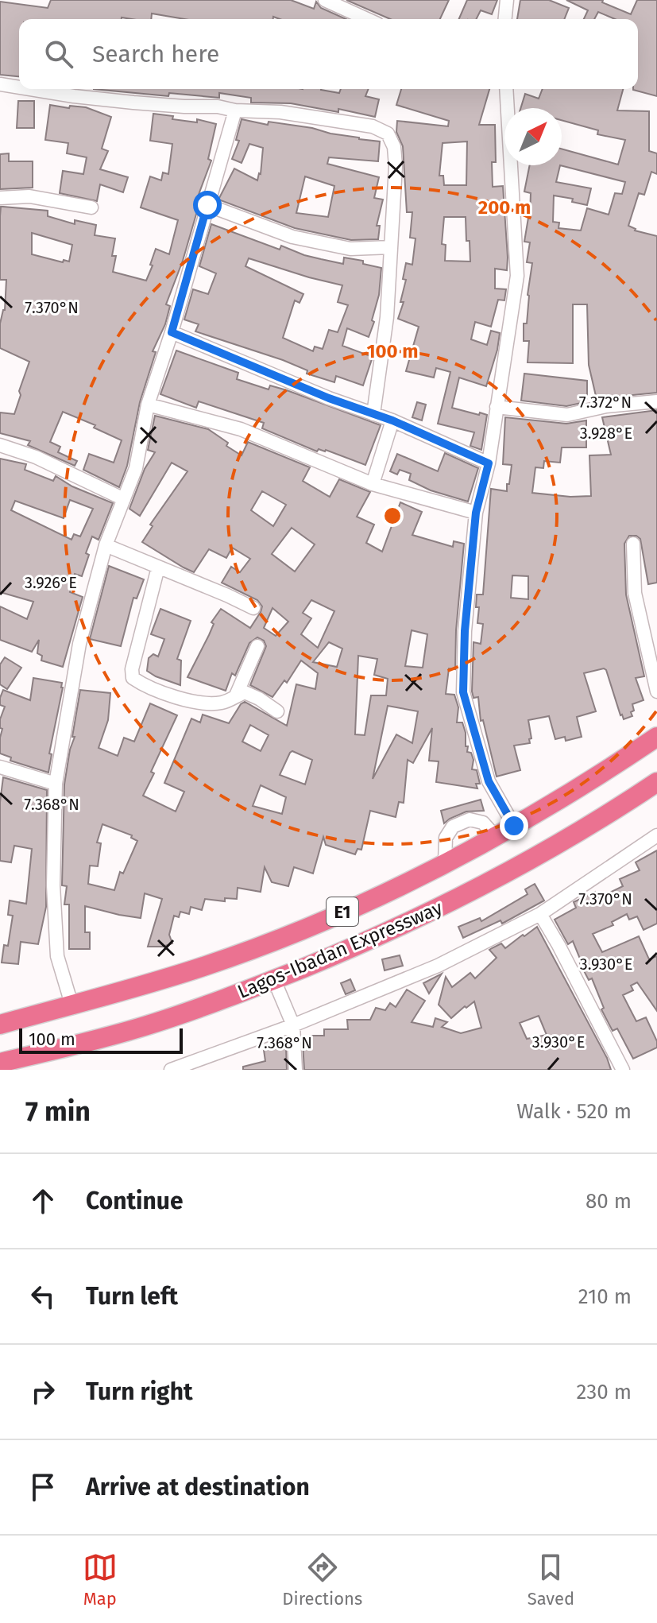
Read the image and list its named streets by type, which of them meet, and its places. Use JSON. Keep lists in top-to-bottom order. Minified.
{"streets":{"highway":["E1","Lagos-Ibadan Expressway"]},"scale_bar":"100 m","north":"top right","page":{"search":"Search here","scale":"100 m","heading":["7 min","Walk · 520 m"],"list":[["Continue","80 m"],["Turn left","210 m"],["Turn right","230 m"],"Arrive at destination"],"nav":["Map","Directions","Saved"]},"coordinates":["7.370°N","7.372°N","3.928°E","3.926°E","7.368°N","3.930°E"],"rings":["200 m","100 m"]}
